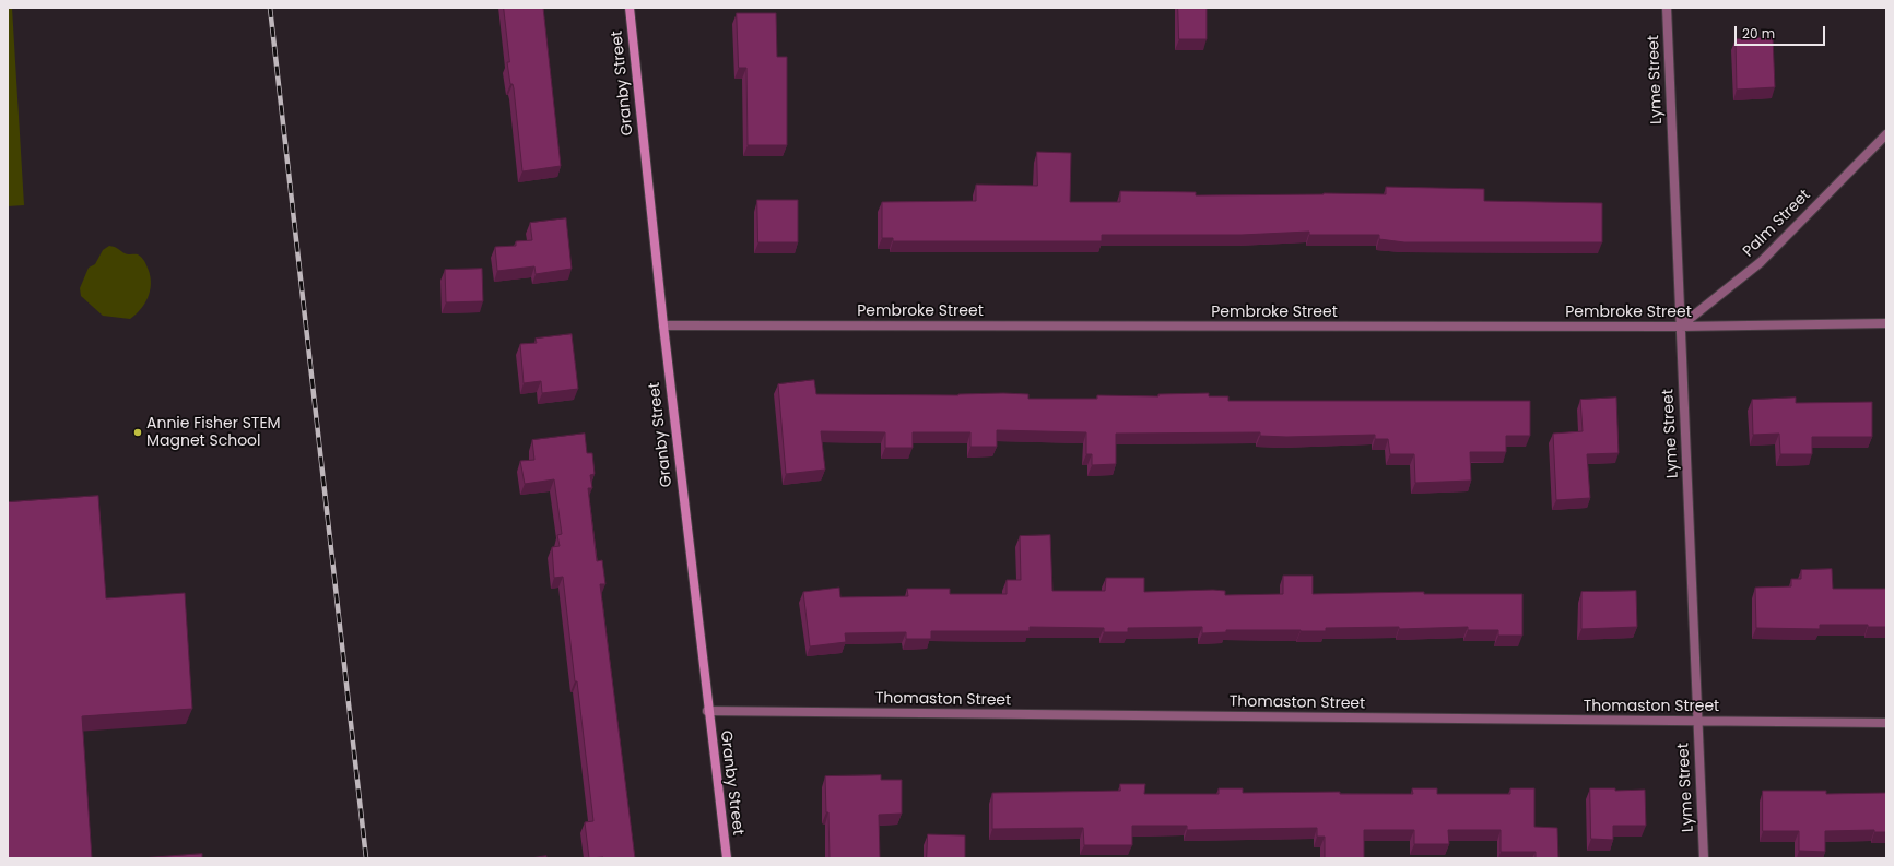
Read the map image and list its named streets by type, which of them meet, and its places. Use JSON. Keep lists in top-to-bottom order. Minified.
{"streets":{"main road":["Granby Street"],"street":["Lyme Street","Palm Street","Pembroke Street","Thomaston Street"]},"crossings":[["Lyme Street","Palm Street"],["Lyme Street","Pembroke Street"],["Lyme Street","Thomaston Street"],["Granby Street","Pembroke Street"],["Granby Street","Thomaston Street"],["Palm Street","Pembroke Street"]],"places":["Annie Fisher STEM Magnet School"],"scale_bar":"20 m"}
